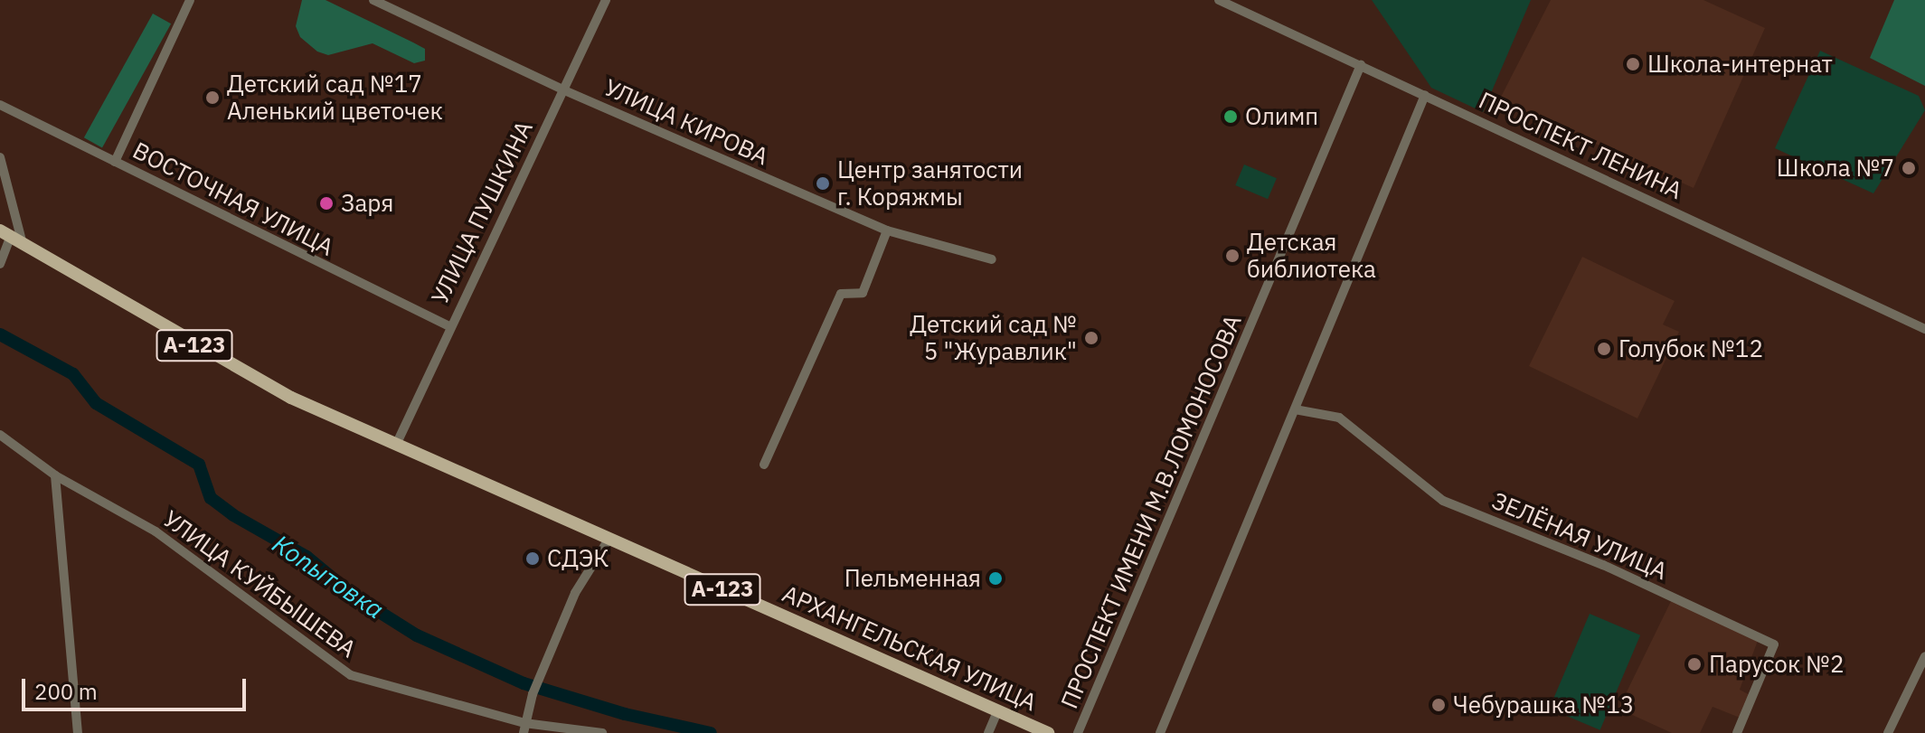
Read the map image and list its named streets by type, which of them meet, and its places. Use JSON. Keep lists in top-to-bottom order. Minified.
{"streets":{"main road":["А-123","АРХАНГЕЛЬСКАЯ УЛИЦА"],"street":["УЛИЦА КИРОВА","ПРОСПЕКТ ЛЕНИНА","ВОСТОЧНАЯ УЛИЦА","УЛИЦА ПУШКИНА","ПРОСПЕКТ ИМЕНИ М.В.ЛОМОНОСОВА","ЗЕЛЁНАЯ УЛИЦА","УЛИЦА КУЙБЫШЕВА"]},"crossings":[["УЛИЦА КИРОВА","УЛИЦА ПУШКИНА"],["ПРОСПЕКТ ЛЕНИНА","ПРОСПЕКТ ИМЕНИ М.В.ЛОМОНОСОВА"],["ВОСТОЧНАЯ УЛИЦА","УЛИЦА ПУШКИНА"],["УЛИЦА ПУШКИНА","А-123"],["УЛИЦА ПУШКИНА","АРХАНГЕЛЬСКАЯ УЛИЦА"],["А-123","АРХАНГЕЛЬСКАЯ УЛИЦА"]],"water":["Копытовка"],"places":["Школа-интернат","Детский сад №17 Аленький цветочек","Олимп","Школа №7","Центр занятости г. Коряжмы","Заря","Детская библиотека","Детский сад № 5 \"Журавлик\"","Голубок №12","СДЭК","Пельменная","Парусок №2","Чебурашка №13"],"scale_bar":"200 m"}
